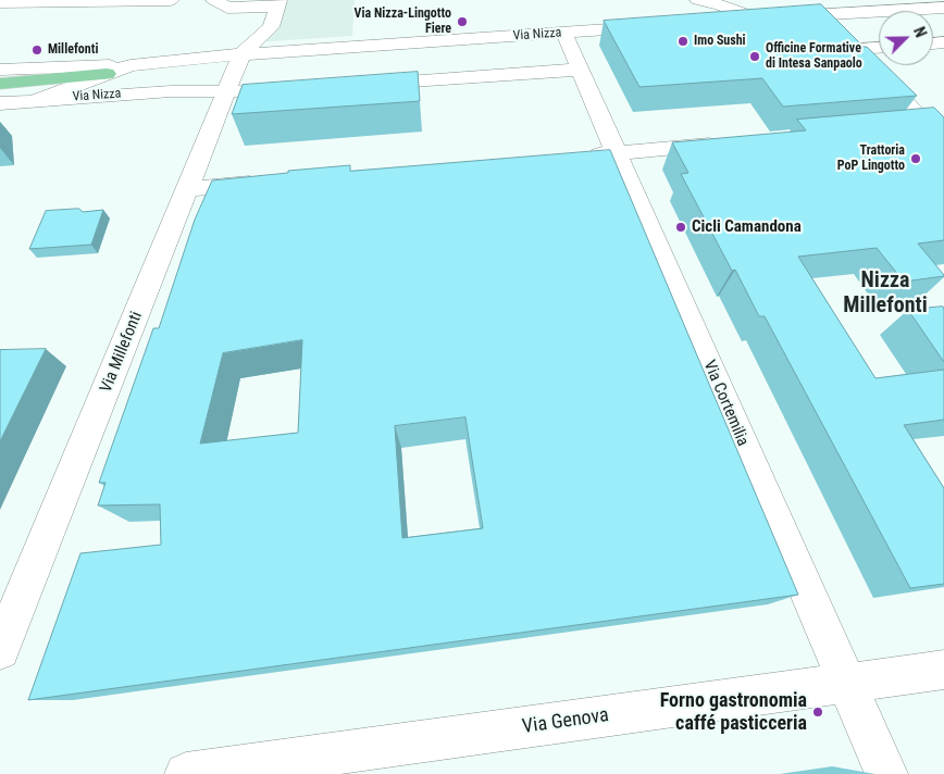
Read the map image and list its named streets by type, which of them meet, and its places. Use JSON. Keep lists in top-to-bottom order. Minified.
{"streets":{"street":["Via Nizza","Via Millefonti","Via Cortemilia","Via Genova"]},"crossings":[["Via Nizza","Via Millefonti"],["Via Nizza","Via Cortemilia"],["Via Cortemilia","Via Genova"]],"districts":["Nizza Millefonti"],"places":["Via Nizza-Lingotto Fiere","Imo Sushi","Millefonti","Officine Formative di Intesa Sanpaolo","Trattoria PoP Lingotto","Cicli Camandona","Forno gastronomia caffé pasticceria"],"north":"top right"}
